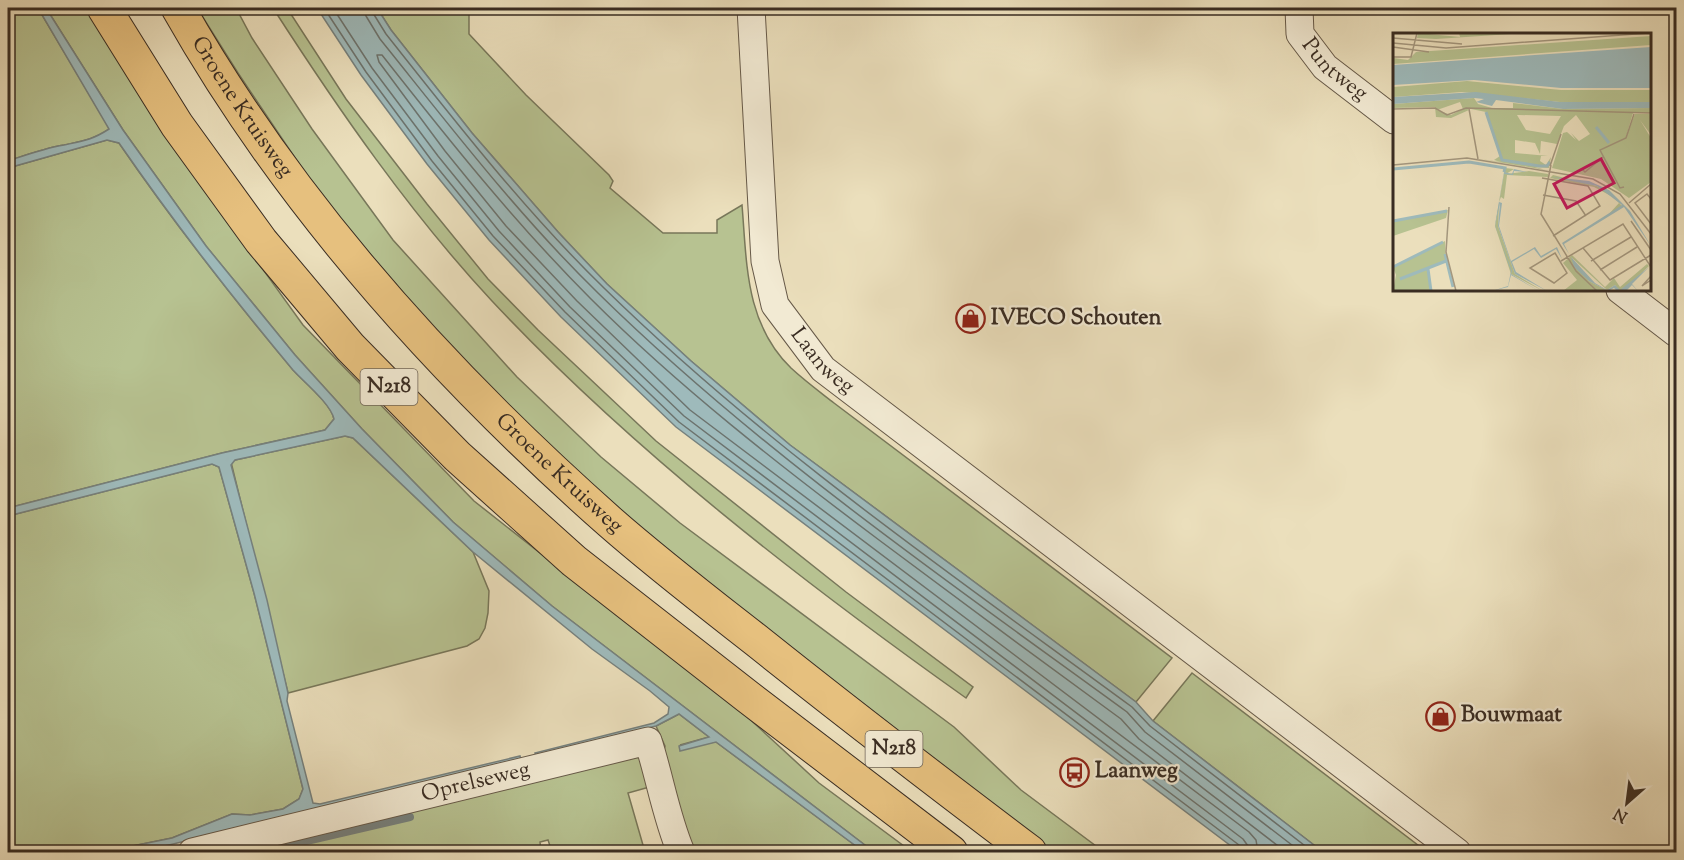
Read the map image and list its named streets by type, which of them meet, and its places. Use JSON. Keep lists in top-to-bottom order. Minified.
{"streets":{"main road":["Groene Kruisweg","N218"],"street":["Puntweg","Laanweg","Oprelseweg"]},"places":{"shop":["IVECO Schouten","Bouwmaat"],"bus stop":["Laanweg"]},"north":"bottom left"}
